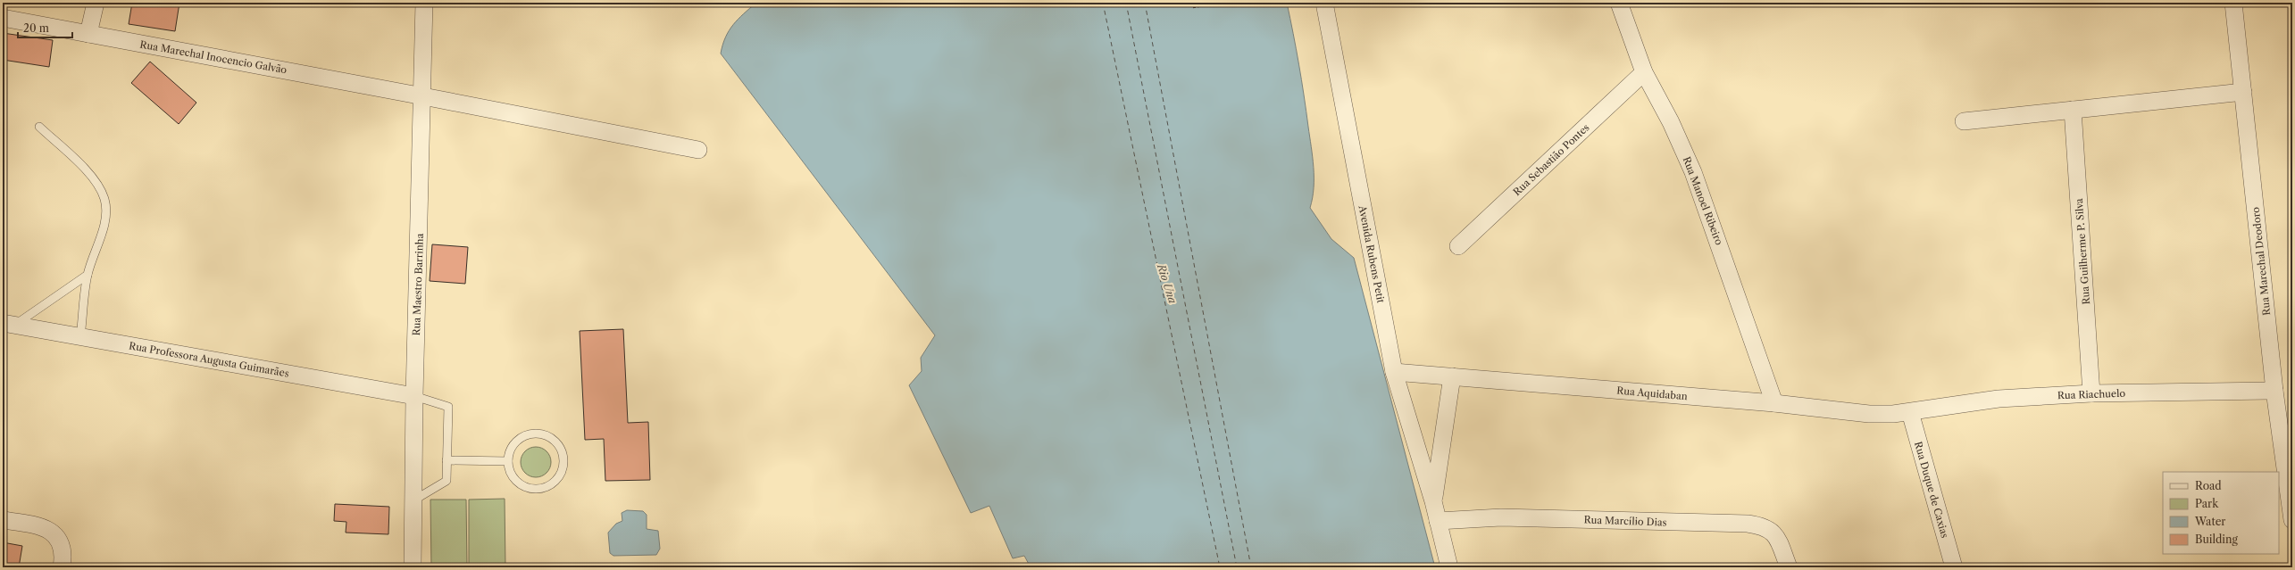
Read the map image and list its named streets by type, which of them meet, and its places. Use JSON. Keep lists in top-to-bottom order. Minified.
{"streets":{"street":["Rua Marechal Inocencio Galvão","Rua Sebastião Pontes","Rua Manoel Ribeiro","Rua Guilherme P. Silva","Avenida Rubens Petit","Rua Marechal Deodoro","Rua Maestro Barrinha","Rua Professora Augusta Guimarães","Rua Aquidaban","Rua Riachuelo","Rua Duque de Caxias","Rua Marcílio Dias"]},"crossings":[["Rua Marechal Inocencio Galvão","Rua Maestro Barrinha"],["Rua Sebastião Pontes","Rua Manoel Ribeiro"],["Rua Manoel Ribeiro","Rua Aquidaban"],["Rua Guilherme P. Silva","Rua Riachuelo"],["Avenida Rubens Petit","Rua Aquidaban"],["Avenida Rubens Petit","Rua Marcílio Dias"],["Rua Marechal Deodoro","Rua Riachuelo"],["Rua Maestro Barrinha","Rua Professora Augusta Guimarães"],["Rua Aquidaban","Rua Riachuelo"],["Rua Aquidaban","Rua Duque de Caxias"],["Rua Riachuelo","Rua Duque de Caxias"]],"water":["Rio Una"],"legend":["Road","Park","Water","Building"],"scale_bar":"20 m"}
